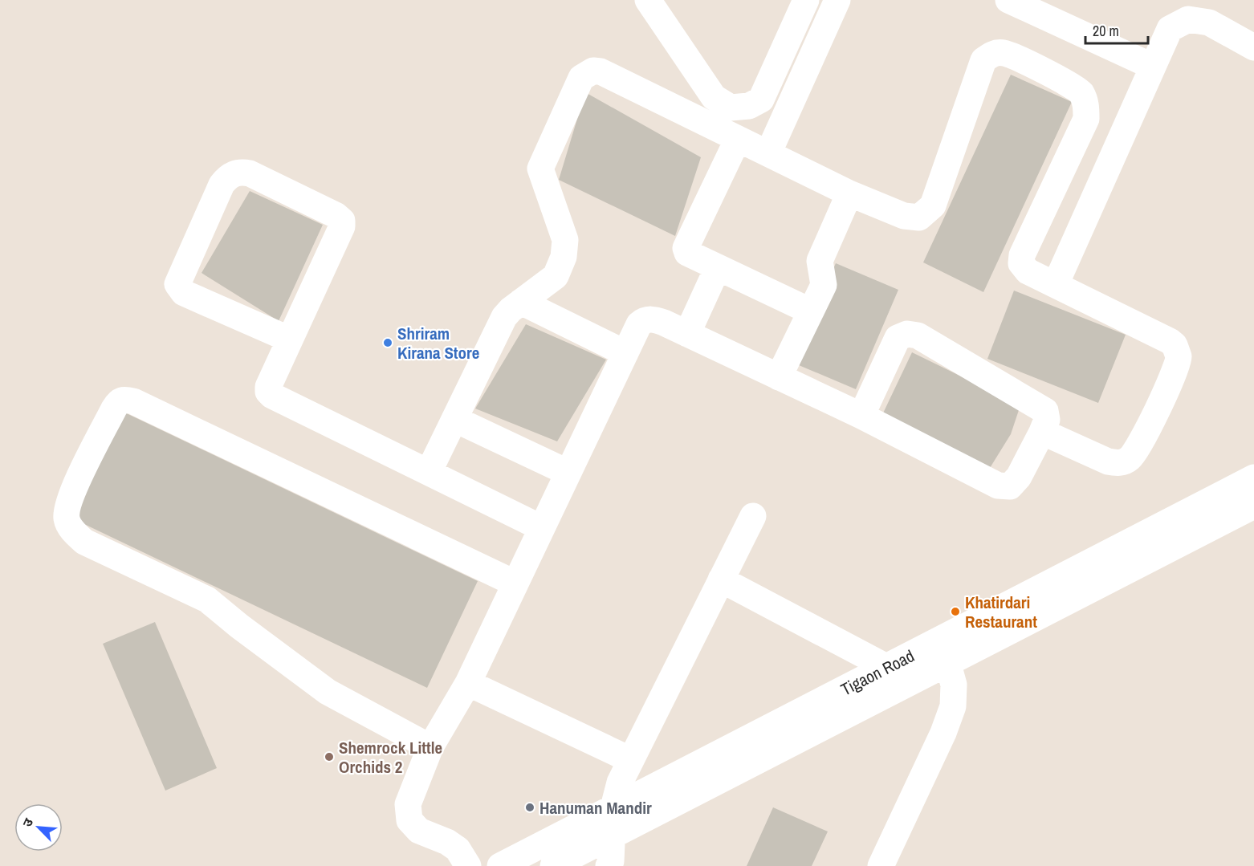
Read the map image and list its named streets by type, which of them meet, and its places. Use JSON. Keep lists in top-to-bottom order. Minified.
{"streets":{"street":["Tigaon Road"]},"places":["Shriram Kirana Store","Khatirdari Restaurant","Shemrock Little Orchids 2","Hanuman Mandir"],"scale_bar":"20 m","north":"top left"}
